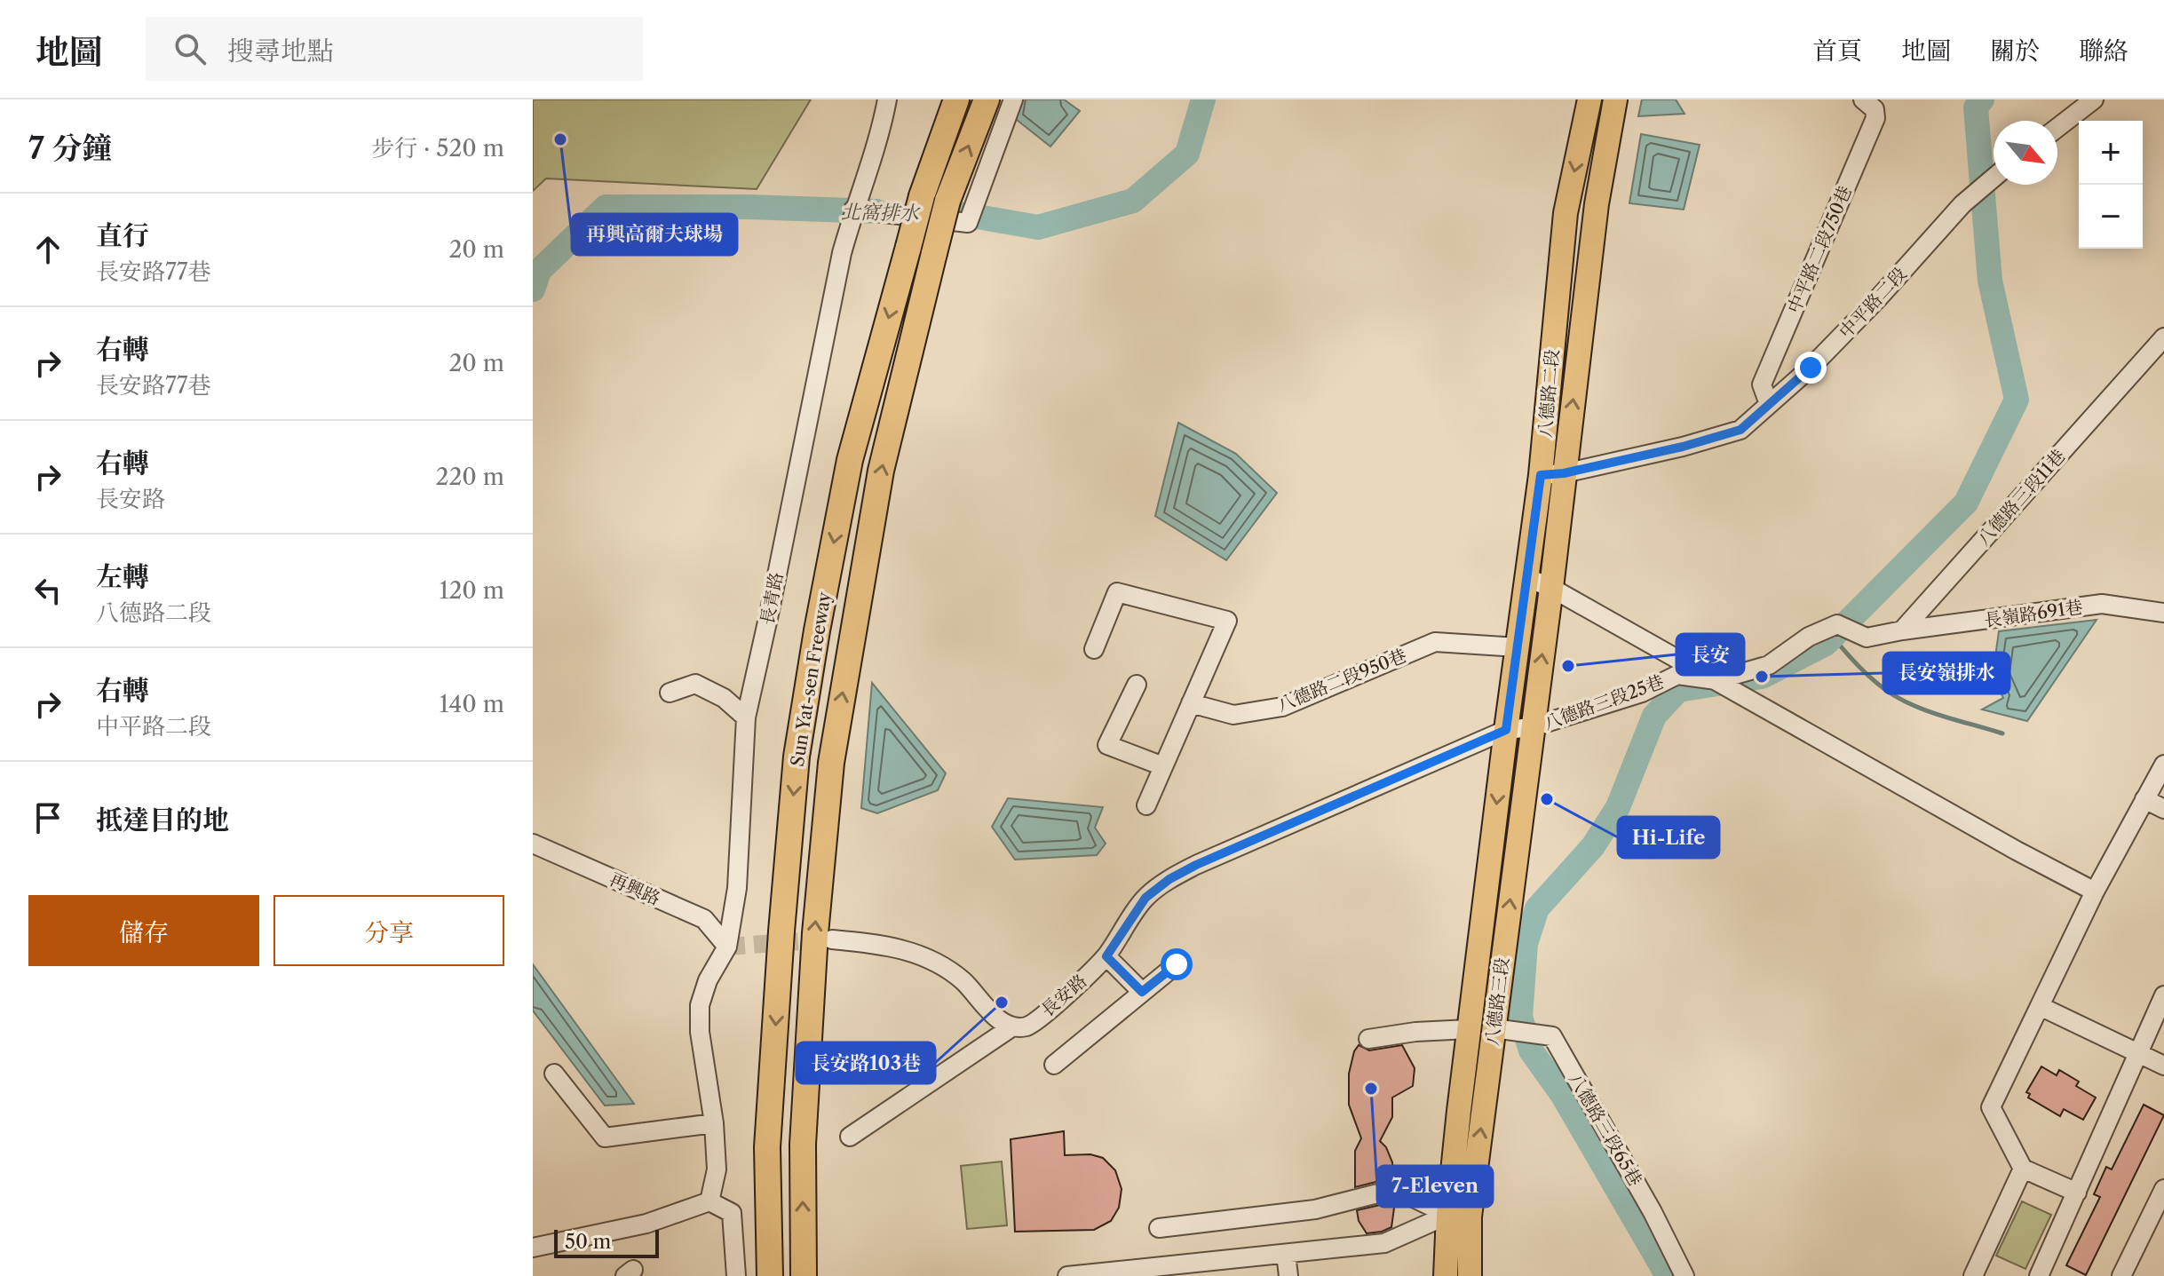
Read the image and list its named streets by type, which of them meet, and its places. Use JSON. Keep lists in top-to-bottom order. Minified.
{"streets":{"highway":["Sun Yat-sen Freeway"],"main road":["八德路二段","八德路三段"],"street":["中平路二段750巷","中平路二段","八德路三段11巷","長青路","長嶺路691巷","八德路二段950巷","八德路三段25巷","再興路","長安路","八德路三段65巷"]},"crossings":[["中平路二段750巷","中平路二段"],["中平路二段","八德路二段"],["八德路二段","八德路二段950巷"],["八德路二段","八德路三段25巷"],["八德路二段","長安路"],["八德路二段","八德路三段"],["八德路三段11巷","長嶺路691巷"],["長青路","再興路"],["八德路三段25巷","長安路"],["八德路三段25巷","八德路三段"],["長安路","八德路三段"],["八德路三段","八德路三段65巷"]],"water":["北窩排水"],"places":["再興高爾夫球場","長安","長安嶺排水","Hi-Life","長安路103巷","7-Eleven"],"scale_bar":"50 m","north":"bottom right","page":{"header":"地圖","search":"搜尋地點","nav":["首頁","地圖","關於","聯絡"],"heading":["7 分鐘","步行 · 520 m"],"map_buttons":["+","−"],"list":[["直行","長安路77巷","20 m"],["右轉","長安路77巷","20 m"],["右轉","長安路","220 m"],["左轉","八德路二段","120 m"],["右轉","中平路二段","140 m"],"抵達目的地"],"buttons":["儲存","分享"],"scale":"50 m"}}
